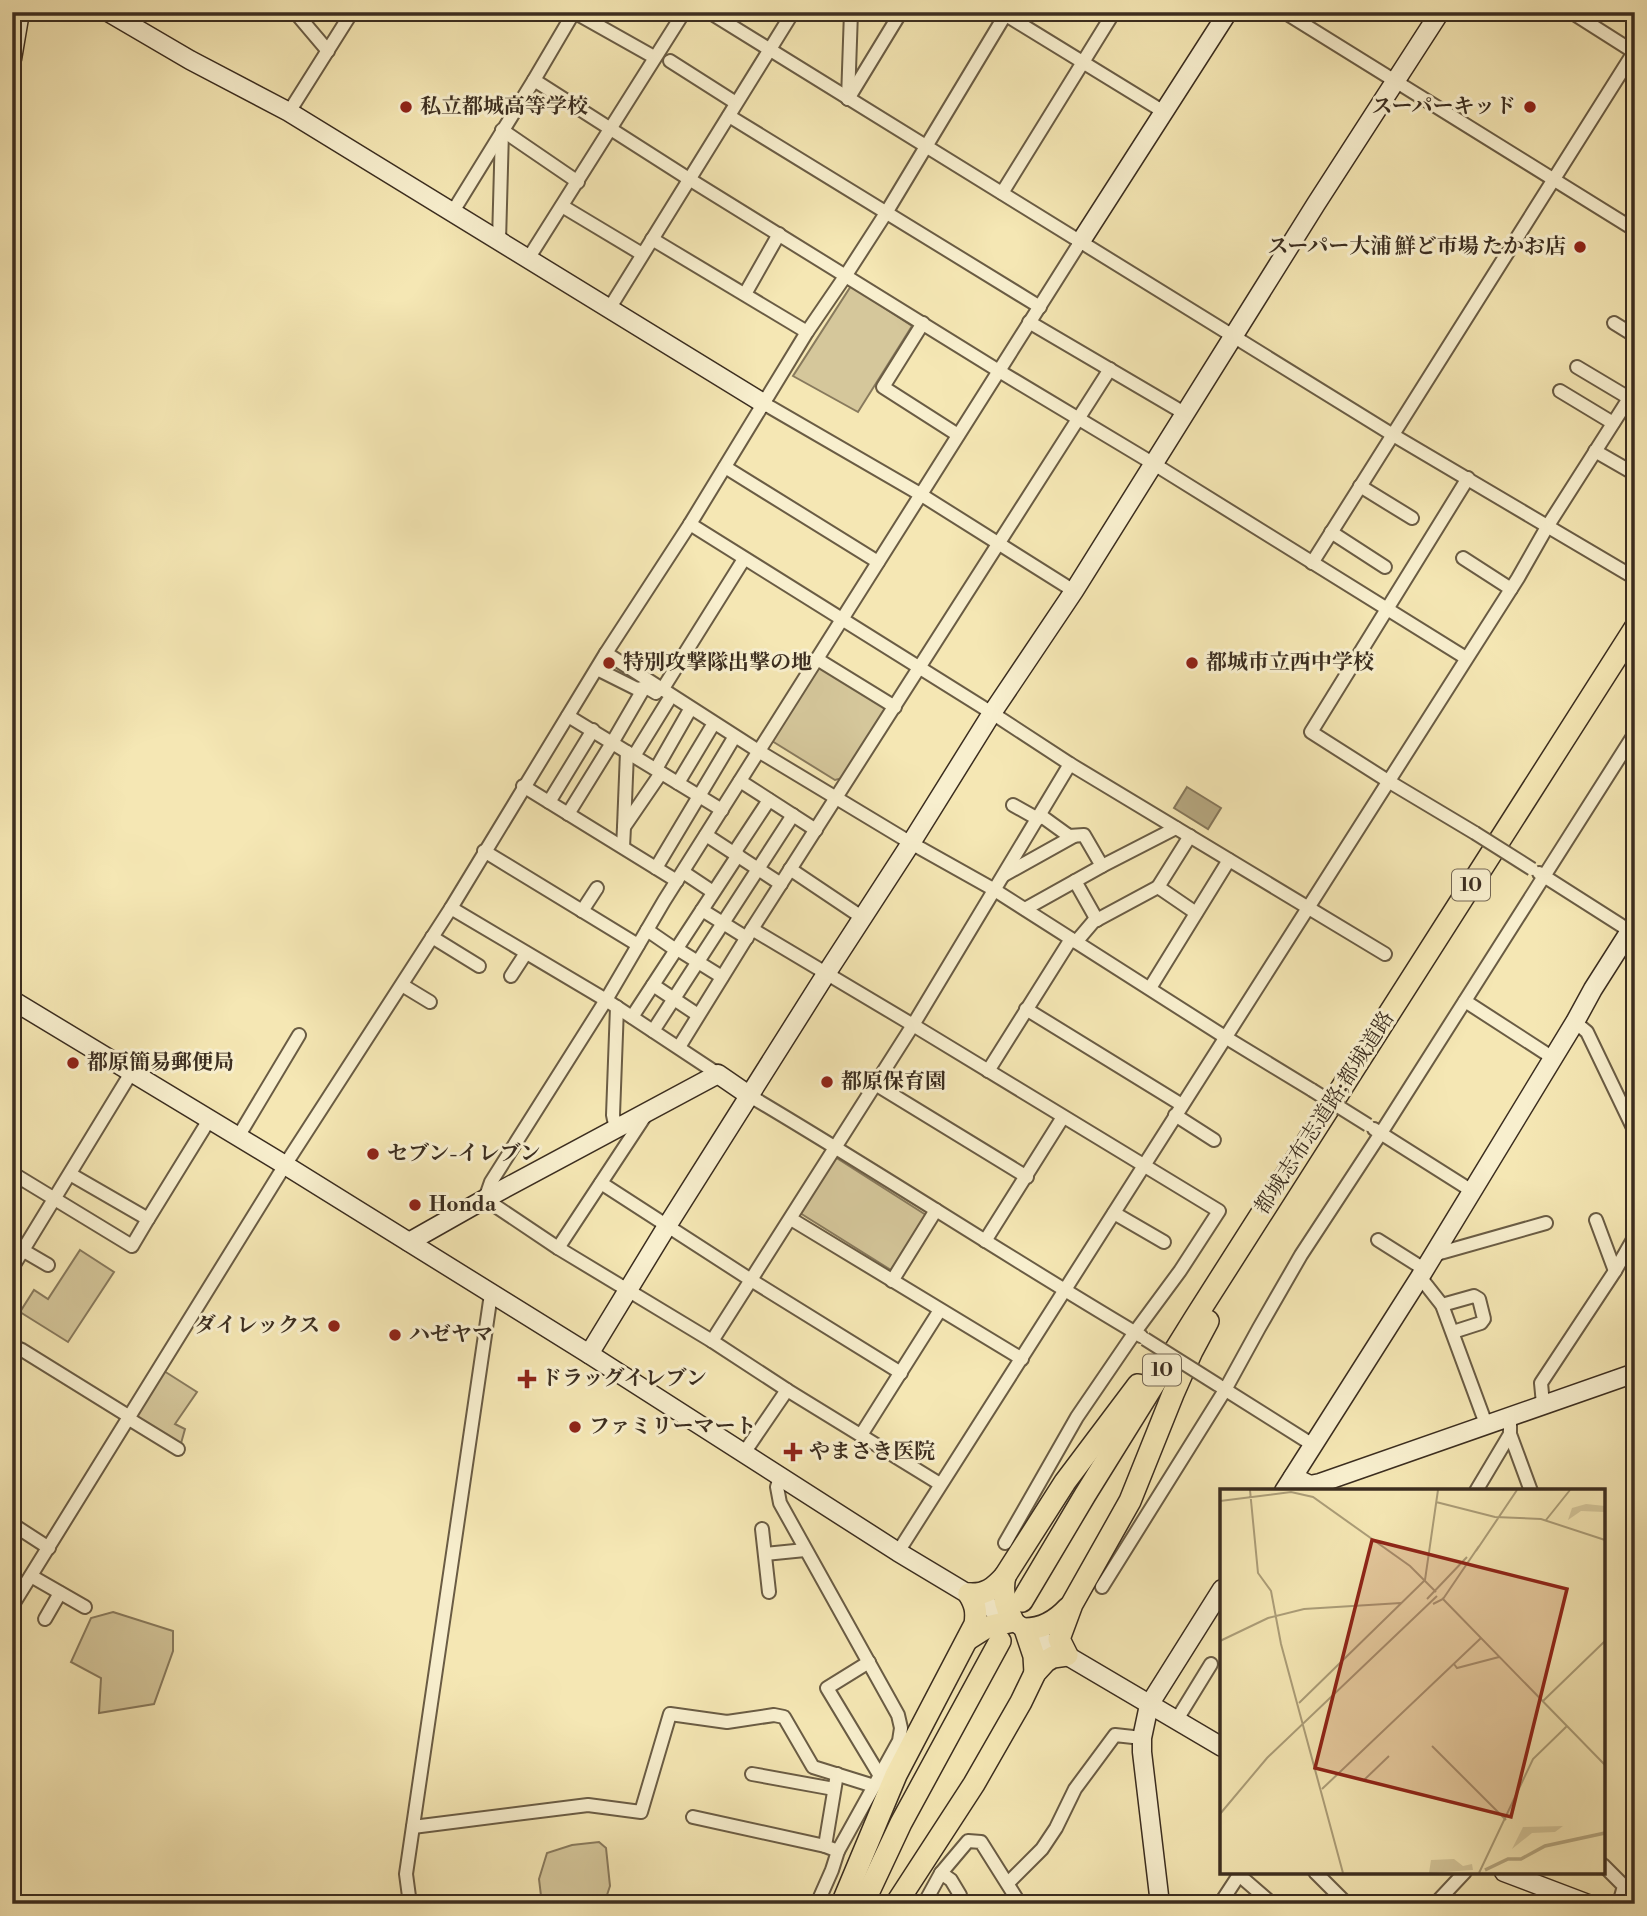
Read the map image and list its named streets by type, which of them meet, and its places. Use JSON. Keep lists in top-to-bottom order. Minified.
{"streets":{"highway":["10","都城志布志道路;都城道路"]},"places":{"other":["私立都城高等学校","スーパーキッド","スーパー大浦 鮮ど市場 たかお店","特別攻撃隊出撃の地","都城市立西中学校","都原簡易郵便局","都原保育園","セブン-イレブン","Honda","ダイレックス","ハゼヤマ","ファミリーマート"],"health":["ドラッグイレブン","やまさき医院"]}}
